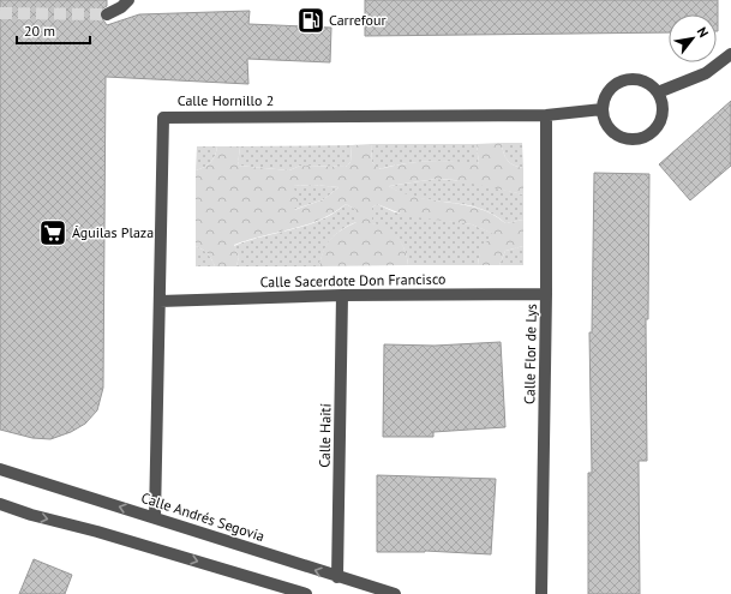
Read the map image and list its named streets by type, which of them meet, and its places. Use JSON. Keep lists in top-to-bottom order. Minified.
{"streets":{"street":["Calle Hornillo 2","Calle Sacerdote Don Francisco","Calle Flor de Lys","Calle Haití","Calle Andrés Segovia"]},"crossings":[["Calle Hornillo 2","Calle Sacerdote Don Francisco"],["Calle Hornillo 2","Calle Flor de Lys"],["Calle Hornillo 2","Calle Andrés Segovia"],["Calle Sacerdote Don Francisco","Calle Flor de Lys"],["Calle Sacerdote Don Francisco","Calle Haití"],["Calle Haití","Calle Andrés Segovia"]],"places":{"fuel station":["Carrefour"],"supermarket":["Águilas Plaza"]},"scale_bar":"20 m","north":"top right"}
